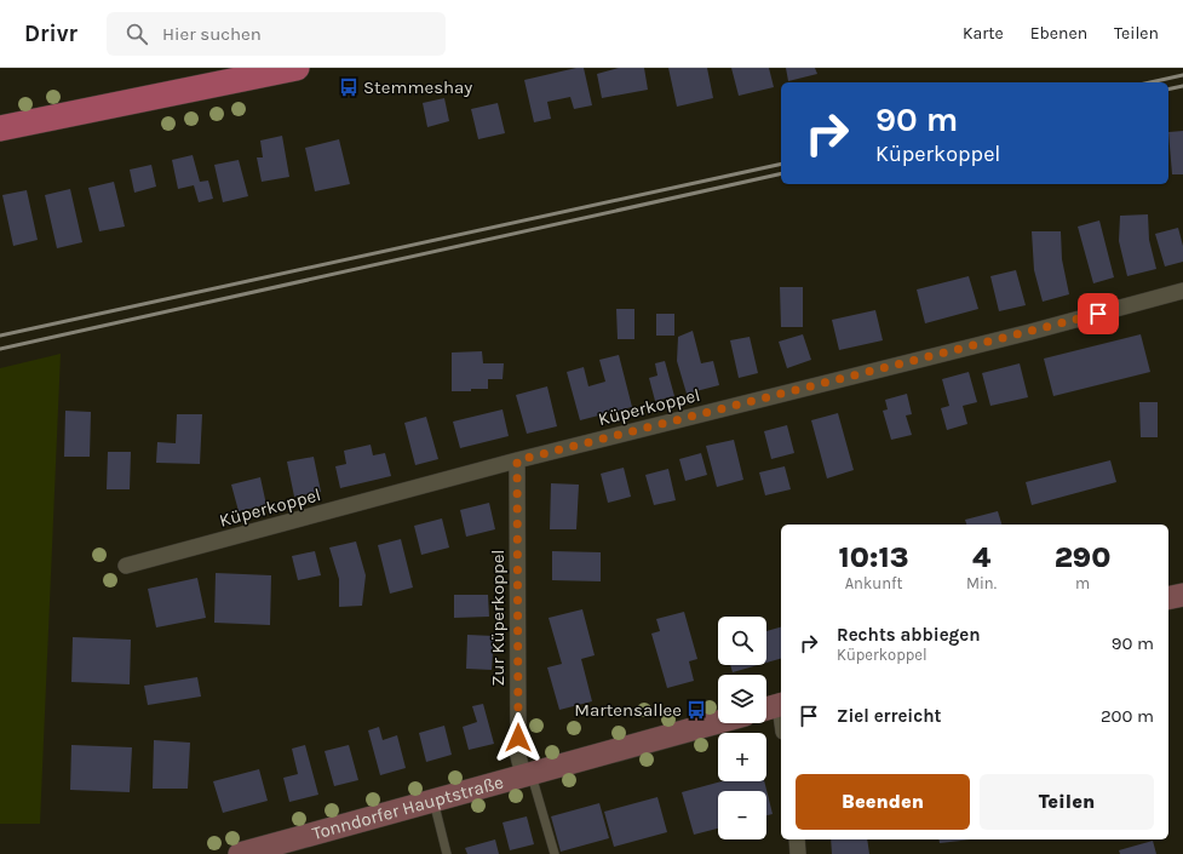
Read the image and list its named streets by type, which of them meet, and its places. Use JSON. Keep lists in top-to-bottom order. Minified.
{"streets":{"main road":["Tonndorfer Hauptstraße"],"street":["Küperkoppel","Zur Küperkoppel"]},"crossings":[["Küperkoppel","Zur Küperkoppel"],["Zur Küperkoppel","Tonndorfer Hauptstraße"]],"places":{"bus stop":["Stemmeshay","Martensallee"]},"page":{"header":"Drivr","search":"Hier suchen","nav":["Karte","Ebenen","Teilen"],"turn":["90 m","Küperkoppel"],"eta":["10:13","Ankunft","4","Min.","290","m"],"list":[{"name":"Rechts abbiegen","note":"Küperkoppel","value":"90 m"},{"name":"Ziel erreicht","value":"200 m"}],"map_buttons":["+","−"],"buttons":["Beenden","Teilen"]}}
